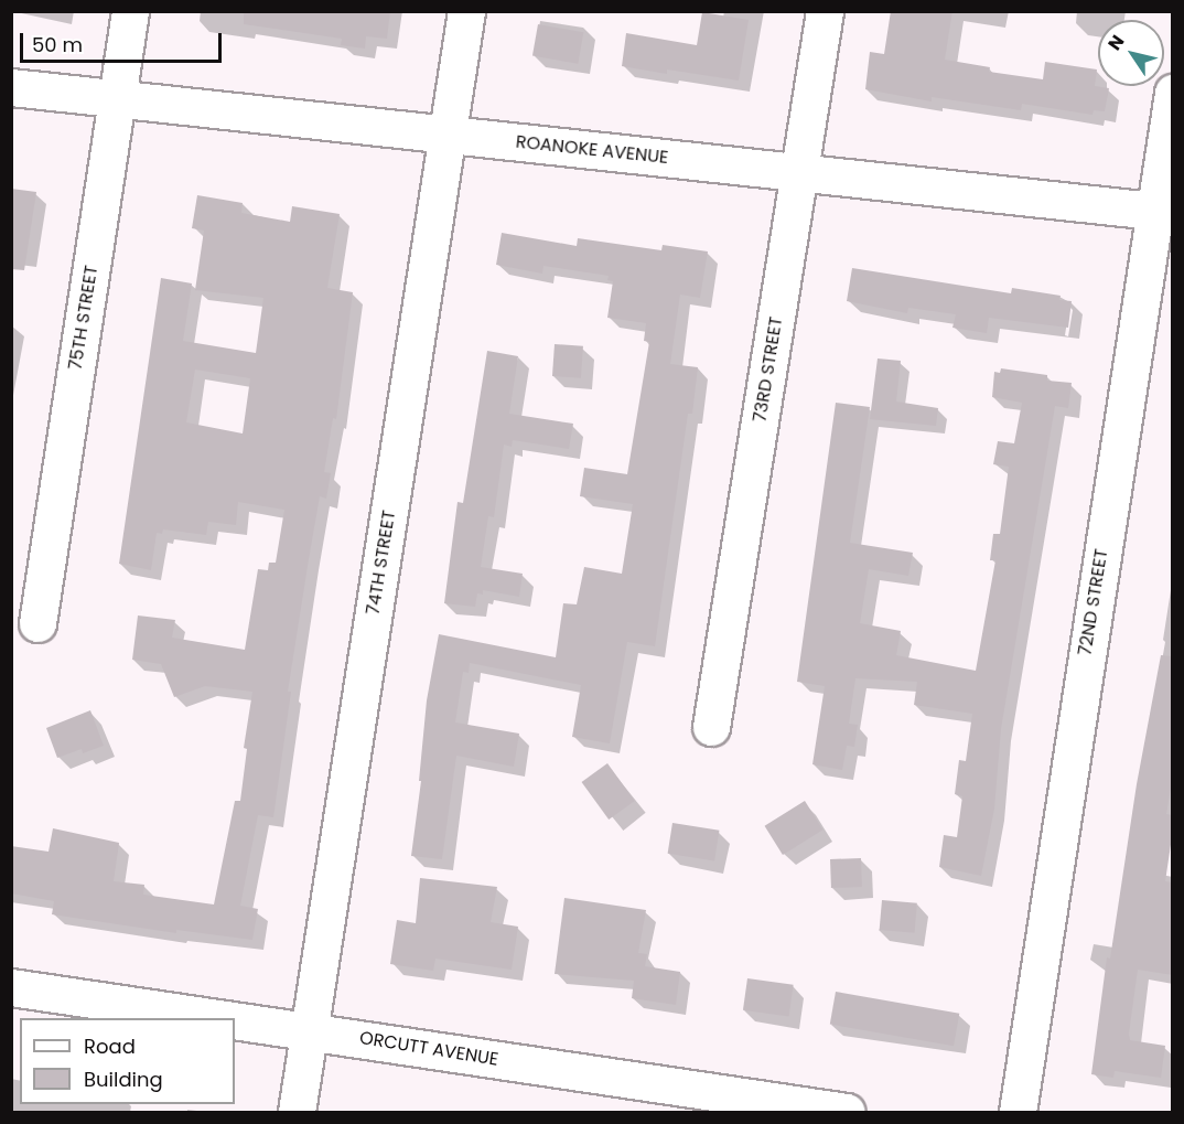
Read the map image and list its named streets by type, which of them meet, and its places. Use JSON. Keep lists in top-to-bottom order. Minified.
{"streets":{"street":["ROANOKE AVENUE","75TH STREET","73RD STREET","74TH STREET","72ND STREET","ORCUTT AVENUE"]},"crossings":[["ROANOKE AVENUE","75TH STREET"],["ROANOKE AVENUE","73RD STREET"],["ROANOKE AVENUE","74TH STREET"],["ROANOKE AVENUE","72ND STREET"],["74TH STREET","ORCUTT AVENUE"]],"legend":["Road","Building"],"scale_bar":"50 m","north":"top left"}
